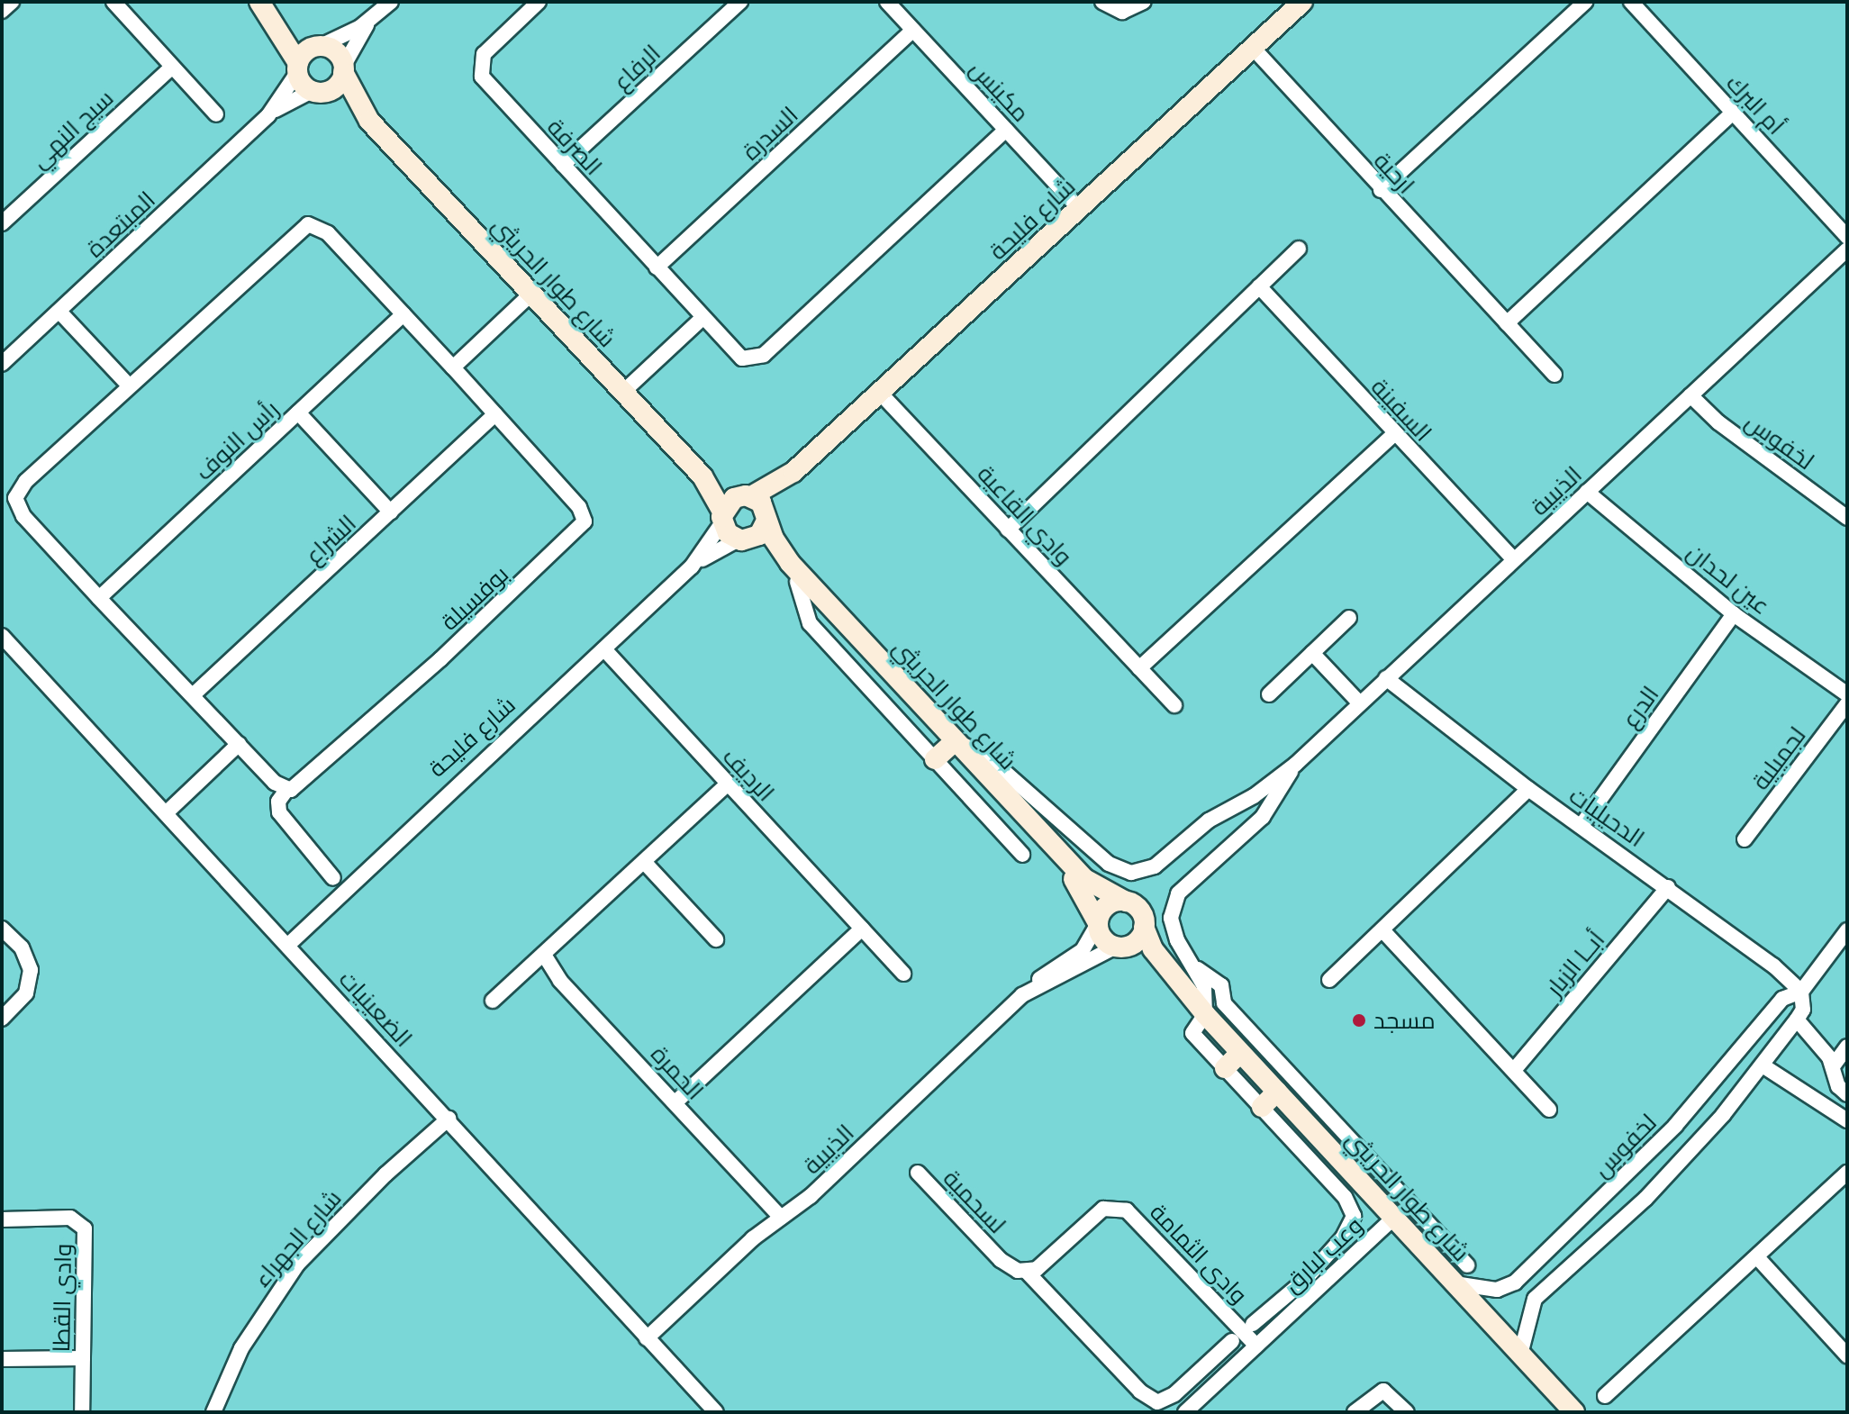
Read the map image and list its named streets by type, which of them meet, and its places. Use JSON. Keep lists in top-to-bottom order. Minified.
{"streets":{"street":["الرفاع","مكينس","أم البرك","سيج النهي","السدرة","الصرفة","ارحية","شارع فليحة","المبتعدة","شارع طوار الحريثي","السفينة","رأس النوف","لخفوس","الذيبية","وادي القاعية","الشراع","عين لحدان","بوفسيلة","الدرع","لجميلية","الرديف","الدحيليات","أبــا الزبار","الضعينيات","الحمرة","لسحمية","شارع الجهراء","وادى الثمامة","وعب لبارق","وادي القطا"]},"crossings":[["الرفاع","الصرفة"],["مكينس","السدرة"],["مكينس","الصرفة"],["مكينس","شارع فليحة"],["السدرة","الصرفة"],["ارحية","شارع فليحة"],["شارع فليحة","شارع طوار الحريثي"],["شارع فليحة","وادي القاعية"],["شارع فليحة","الرديف"],["شارع فليحة","الضعينيات"],["المبتعدة","شارع طوار الحريثي"],["شارع طوار الحريثي","لخفوس"],["شارع طوار الحريثي","الذيبية"],["شارع طوار الحريثي","وعب لبارق"],["السفينة","الذيبية"],["رأس النوف","بوفسيلة"],["لخفوس","الذيبية"],["لخفوس","الدحيليات"],["الذيبية","عين لحدان"],["الذيبية","الدحيليات"],["الذيبية","الضعينيات"],["الذيبية","الحمرة"],["الشراع","بوفسيلة"],["عين لحدان","الدرع"],["الدرع","الدحيليات"],["الدحيليات","أبــا الزبار"],["الضعينيات","شارع الجهراء"],["لسحمية","وادى الثمامة"],["وادى الثمامة","وعب لبارق"]],"places":["مسجد"]}
